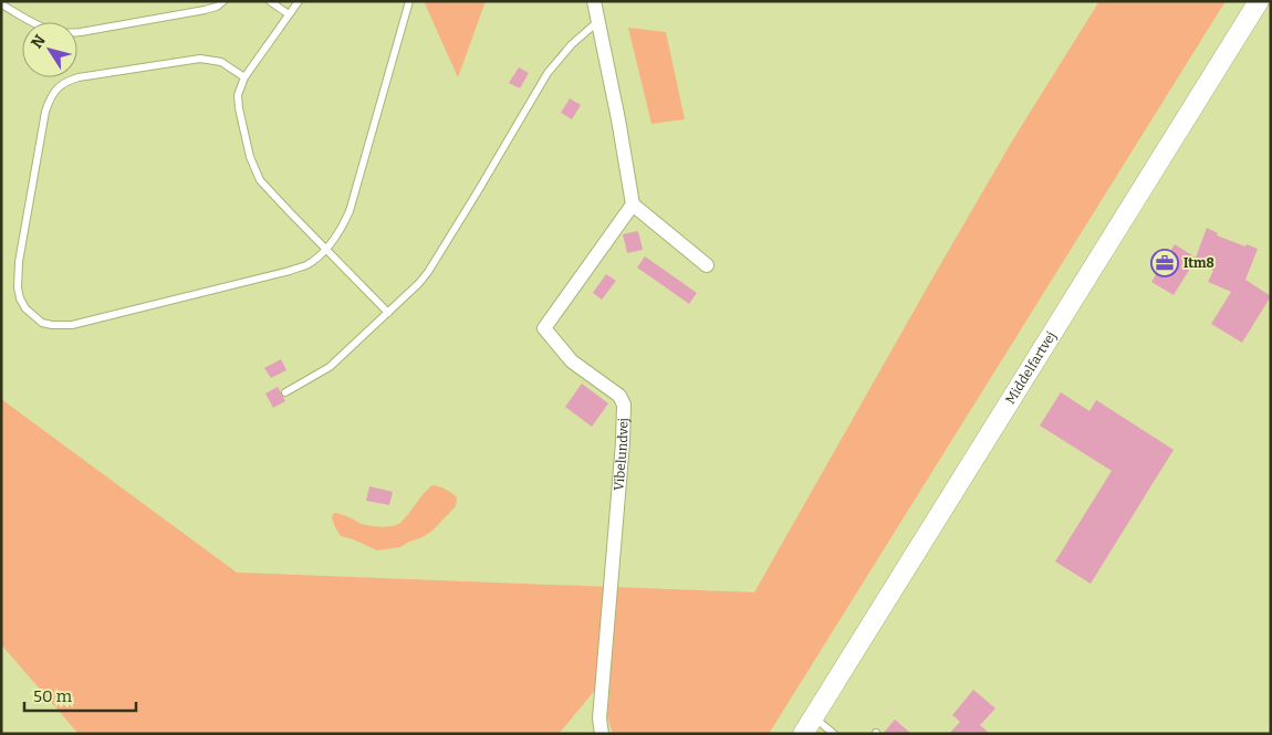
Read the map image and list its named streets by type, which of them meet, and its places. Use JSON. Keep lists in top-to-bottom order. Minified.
{"streets":{"main road":["Middelfartvej"],"street":["Vibelundvej"]},"places":{"office":["Itm8"]},"scale_bar":"50 m","north":"top left"}
